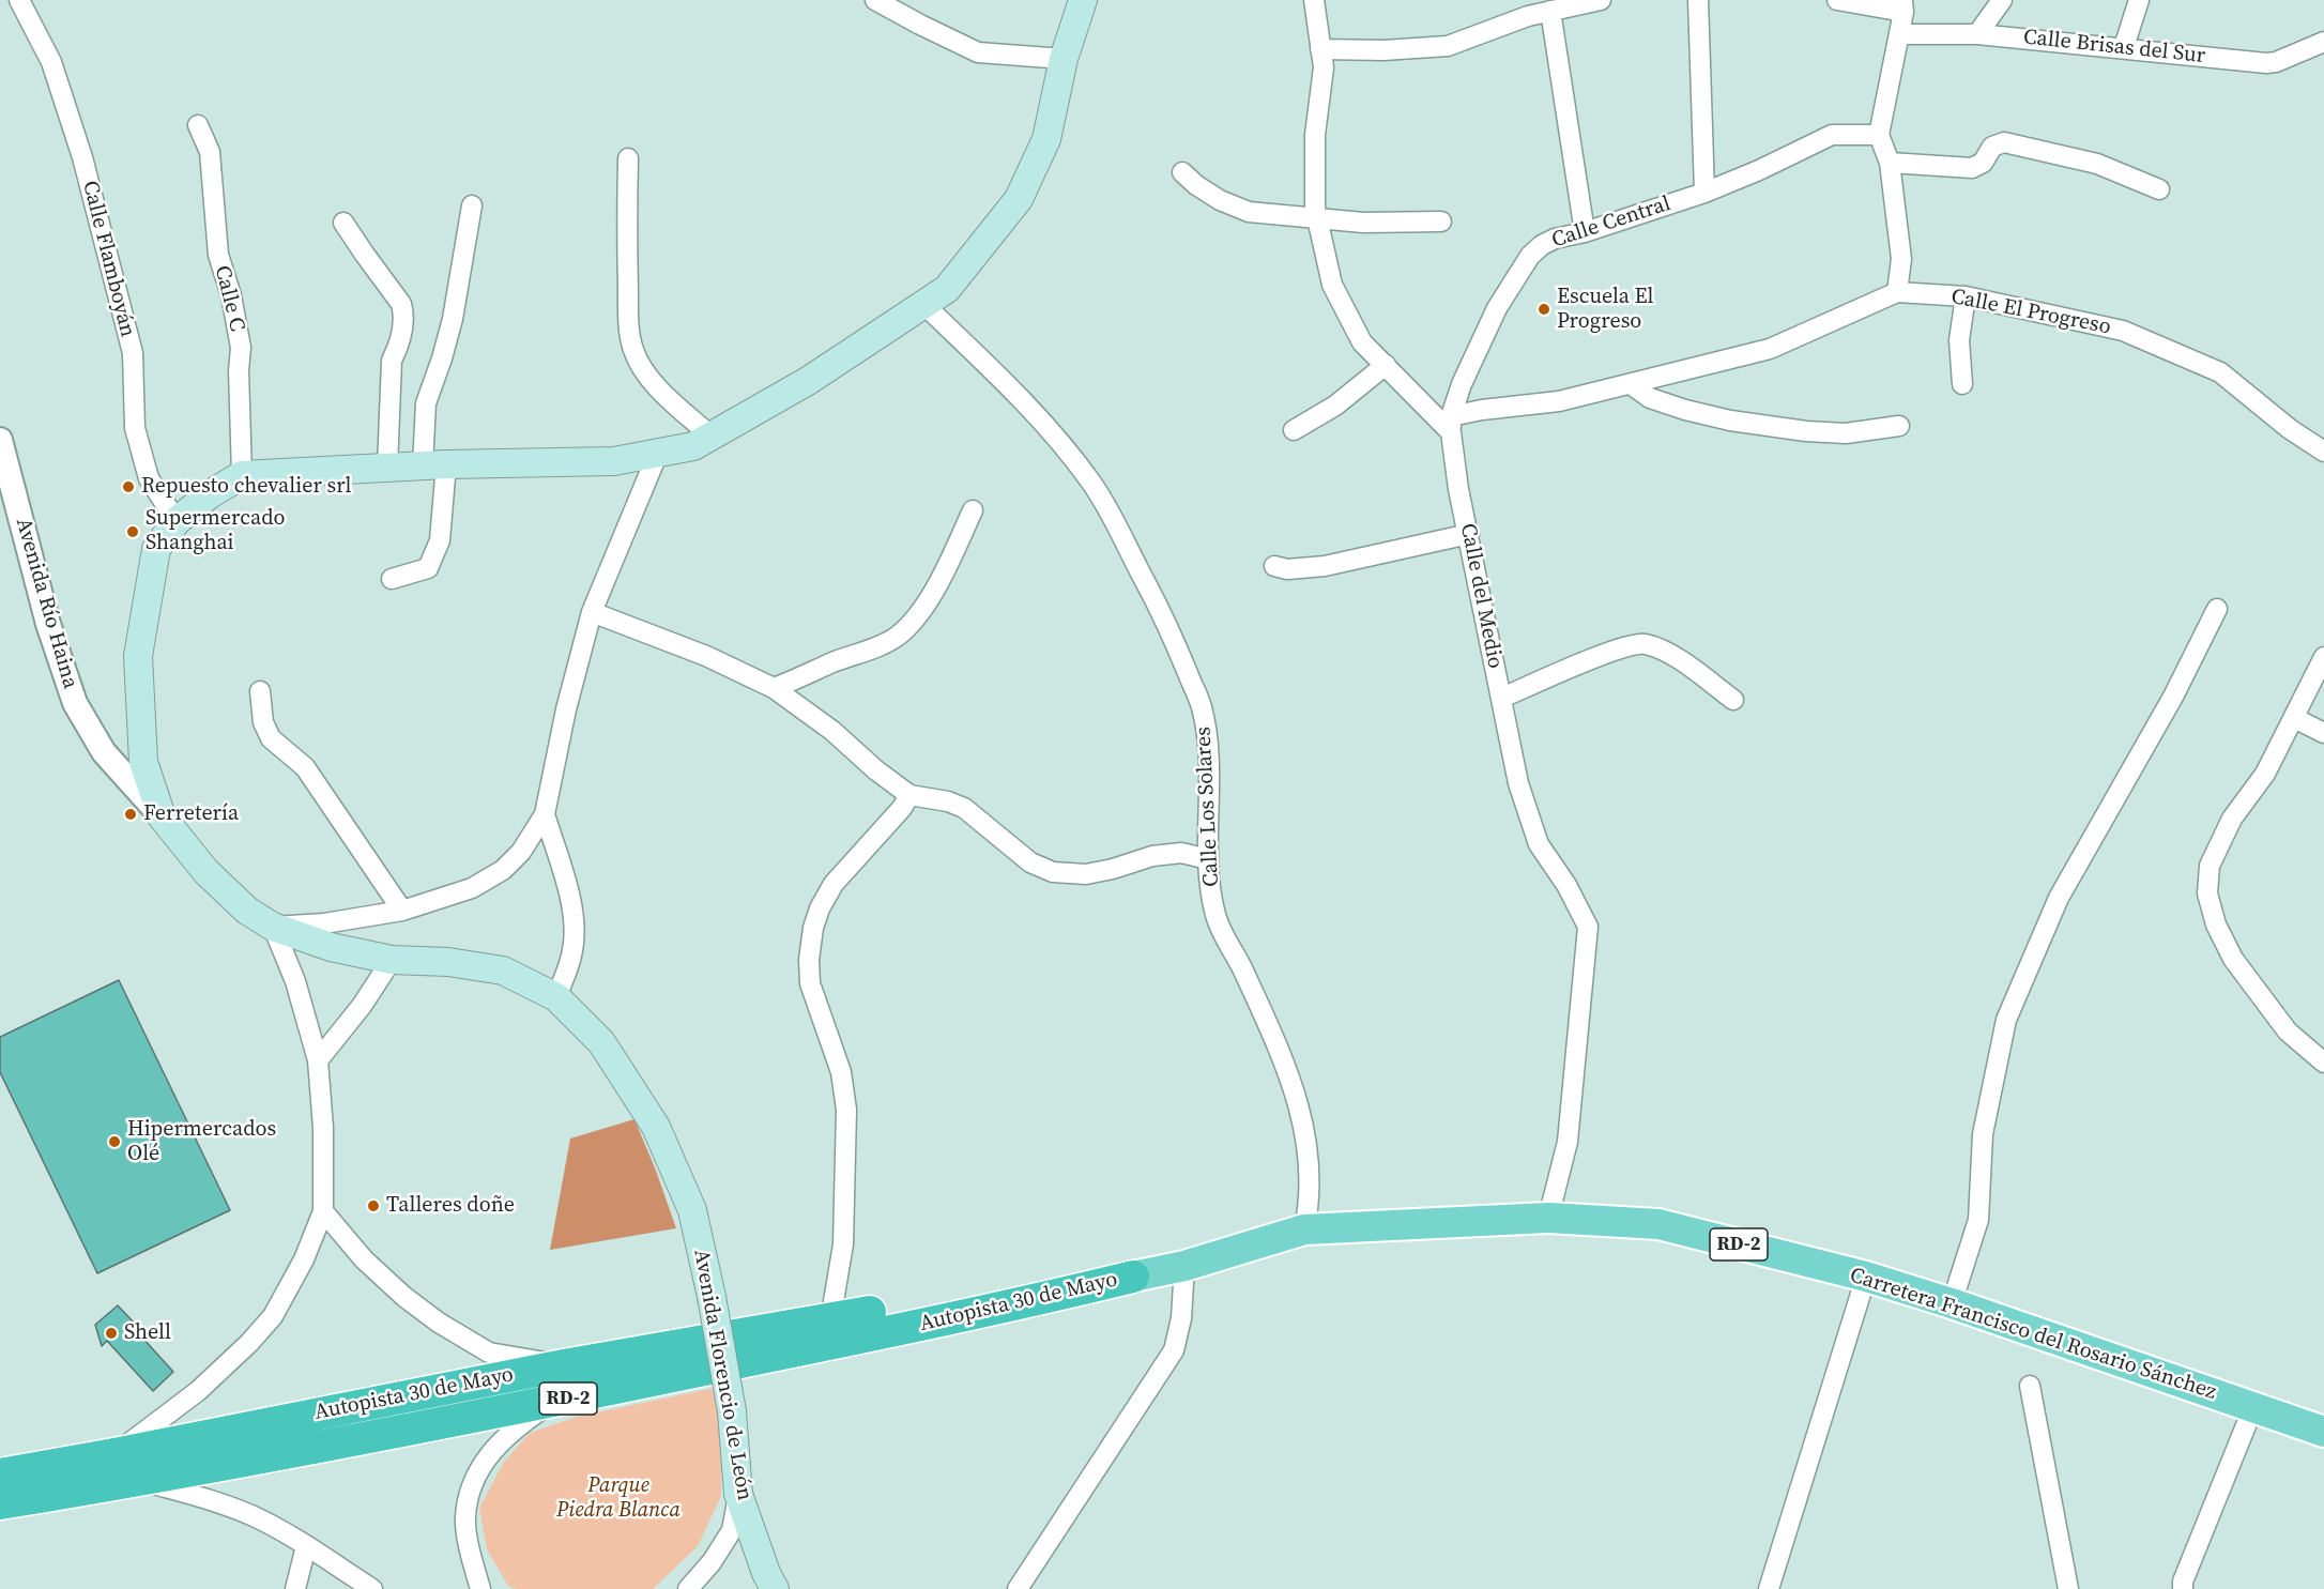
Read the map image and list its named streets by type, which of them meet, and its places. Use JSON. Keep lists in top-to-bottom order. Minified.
{"streets":{"highway":["RD-2","Autopista 30 de Mayo"],"main road":["Carretera Francisco del Rosario Sánchez","Avenida Florencio de León"],"street":["Calle Brisas del Sur","Calle Central","Calle Flamboyán","Calle C","Calle El Progreso","Calle del Medio","Avenida Río Haina","Calle Los Solares"]},"crossings":[["Calle Central","Calle El Progreso"],["Calle Central","Calle del Medio"],["Calle El Progreso","Calle del Medio"],["Calle del Medio","Carretera Francisco del Rosario Sánchez"],["Avenida Río Haina","Avenida Florencio de León"],["Calle Los Solares","Carretera Francisco del Rosario Sánchez"],["Autopista 30 de Mayo","Carretera Francisco del Rosario Sánchez"]],"parks":["Parque Piedra Blanca"],"places":["Escuela El Progreso","Repuesto chevalier srl","Supermercado Shanghai","Ferretería","Hipermercados Olé","Talleres doñe","Shell"]}
